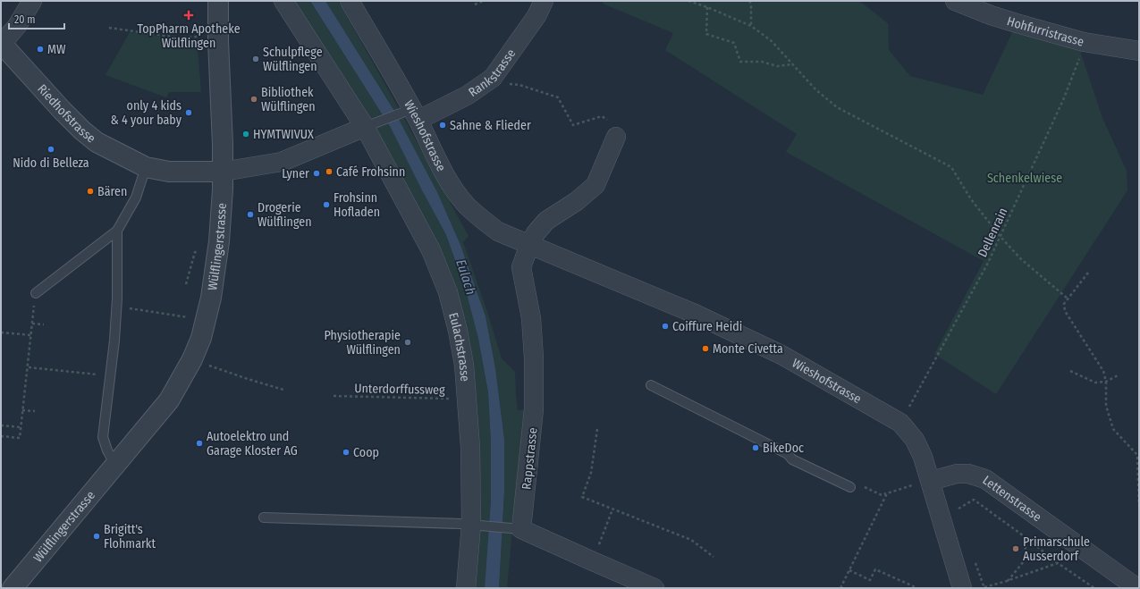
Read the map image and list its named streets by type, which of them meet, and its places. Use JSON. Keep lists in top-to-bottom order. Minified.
{"streets":{"street":["Hohfurristrasse","Rankstrasse","Riedhofstrasse","Wieshofstrasse","Wülflingerstrasse","Eulachstrasse","Rappstrasse","Lettenstrasse"],"path":["Dellenrain","Unterdorffussweg"]},"crossings":[["Hohfurristrasse","Dellenrain"],["Rankstrasse","Wieshofstrasse"],["Riedhofstrasse","Wülflingerstrasse"],["Wieshofstrasse","Dellenrain"],["Wieshofstrasse","Rappstrasse"],["Wieshofstrasse","Lettenstrasse"],["Eulachstrasse","Unterdorffussweg"]],"water":["Eulach"],"parks":["Schenkelwiese"],"places":{"health":["TopPharm Apotheke Wülflingen"],"other":["MW","Schulpflege Wülflingen","Bibliothek Wülflingen","only 4 kids & 4 your baby","Sahne & Flieder","HYMTWIVUX","Nido di Belleza","Café Frohsinn","Lyner","Bären","Frohsinn Hofladen","Drogerie Wülflingen","Coiffure Heidi","Physiotherapie Wülflingen","Monte Civetta","Autoelektro und Garage Kloster AG","BikeDoc","Coop","Brigitt's Flohmarkt","Primarschule Ausserdorf"]},"scale_bar":"20 m"}
